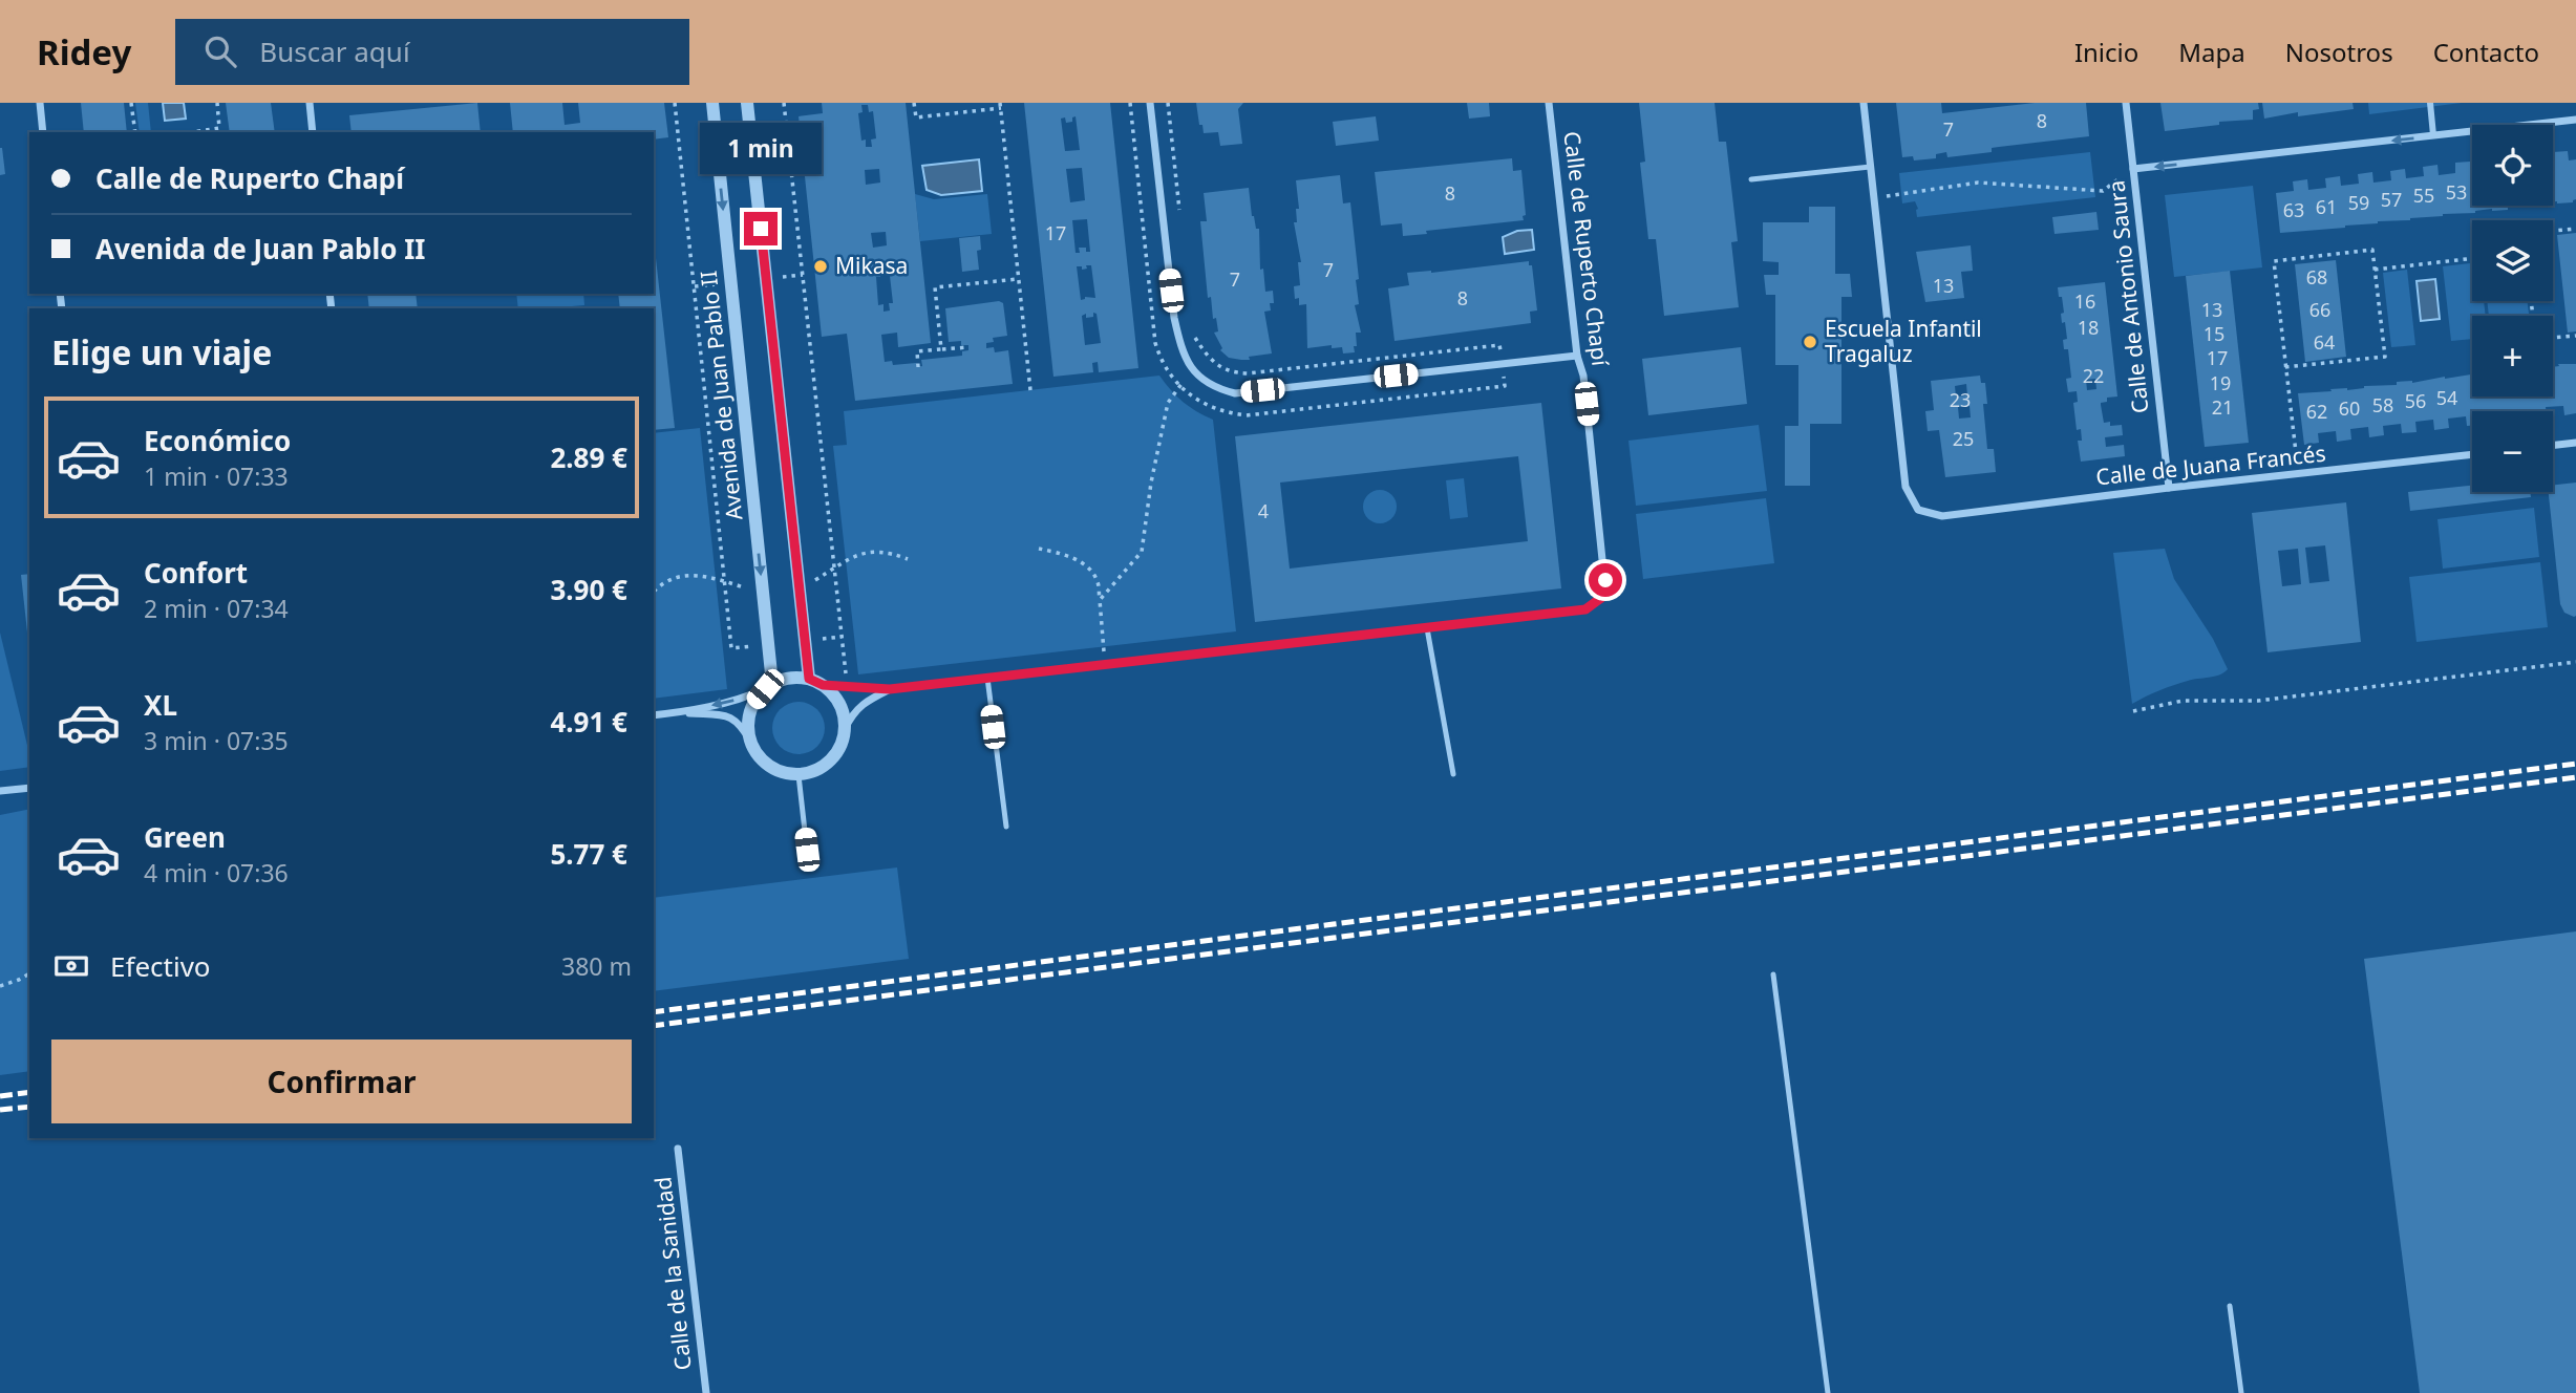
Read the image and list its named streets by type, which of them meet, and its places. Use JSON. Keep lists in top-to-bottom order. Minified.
{"streets":{"street":["Calle de Ruperto Chapí","Calle de Antonio Saura","Avenida de Juan Pablo II","Calle de Juana Francés","Calle de la Sanidad"]},"crossings":[["Calle de Antonio Saura","Calle de Juana Francés"]],"places":["Mikasa","Escuela Infantil Tragaluz"],"house_numbers":["8","7","53","8","55","57","59","61","63","17","7","68","7","13","8","16","13","66","18","15","64","17","22","19","54","23","56","58","21","60","62","25","4"],"page":{"header":"Ridey","search":"Buscar aquí","nav":["Inicio","Mapa","Nosotros","Contacto"],"bubble":"1 min","map_buttons":["+","−"],"banner":["Calle de Ruperto Chapí","Avenida de Juan Pablo II"],"heading":"Elige un viaje","list":[{"name":"Económico","note":"1 min · 07:33","value":"2.89 €"},{"name":"Confort","note":"2 min · 07:34","value":"3.90 €"},{"name":"XL","note":"3 min · 07:35","value":"4.91 €"},{"name":"Green","note":"4 min · 07:36","value":"5.77 €"}],"pay":["Efectivo","380 m"],"buttons":"Confirmar"}}
